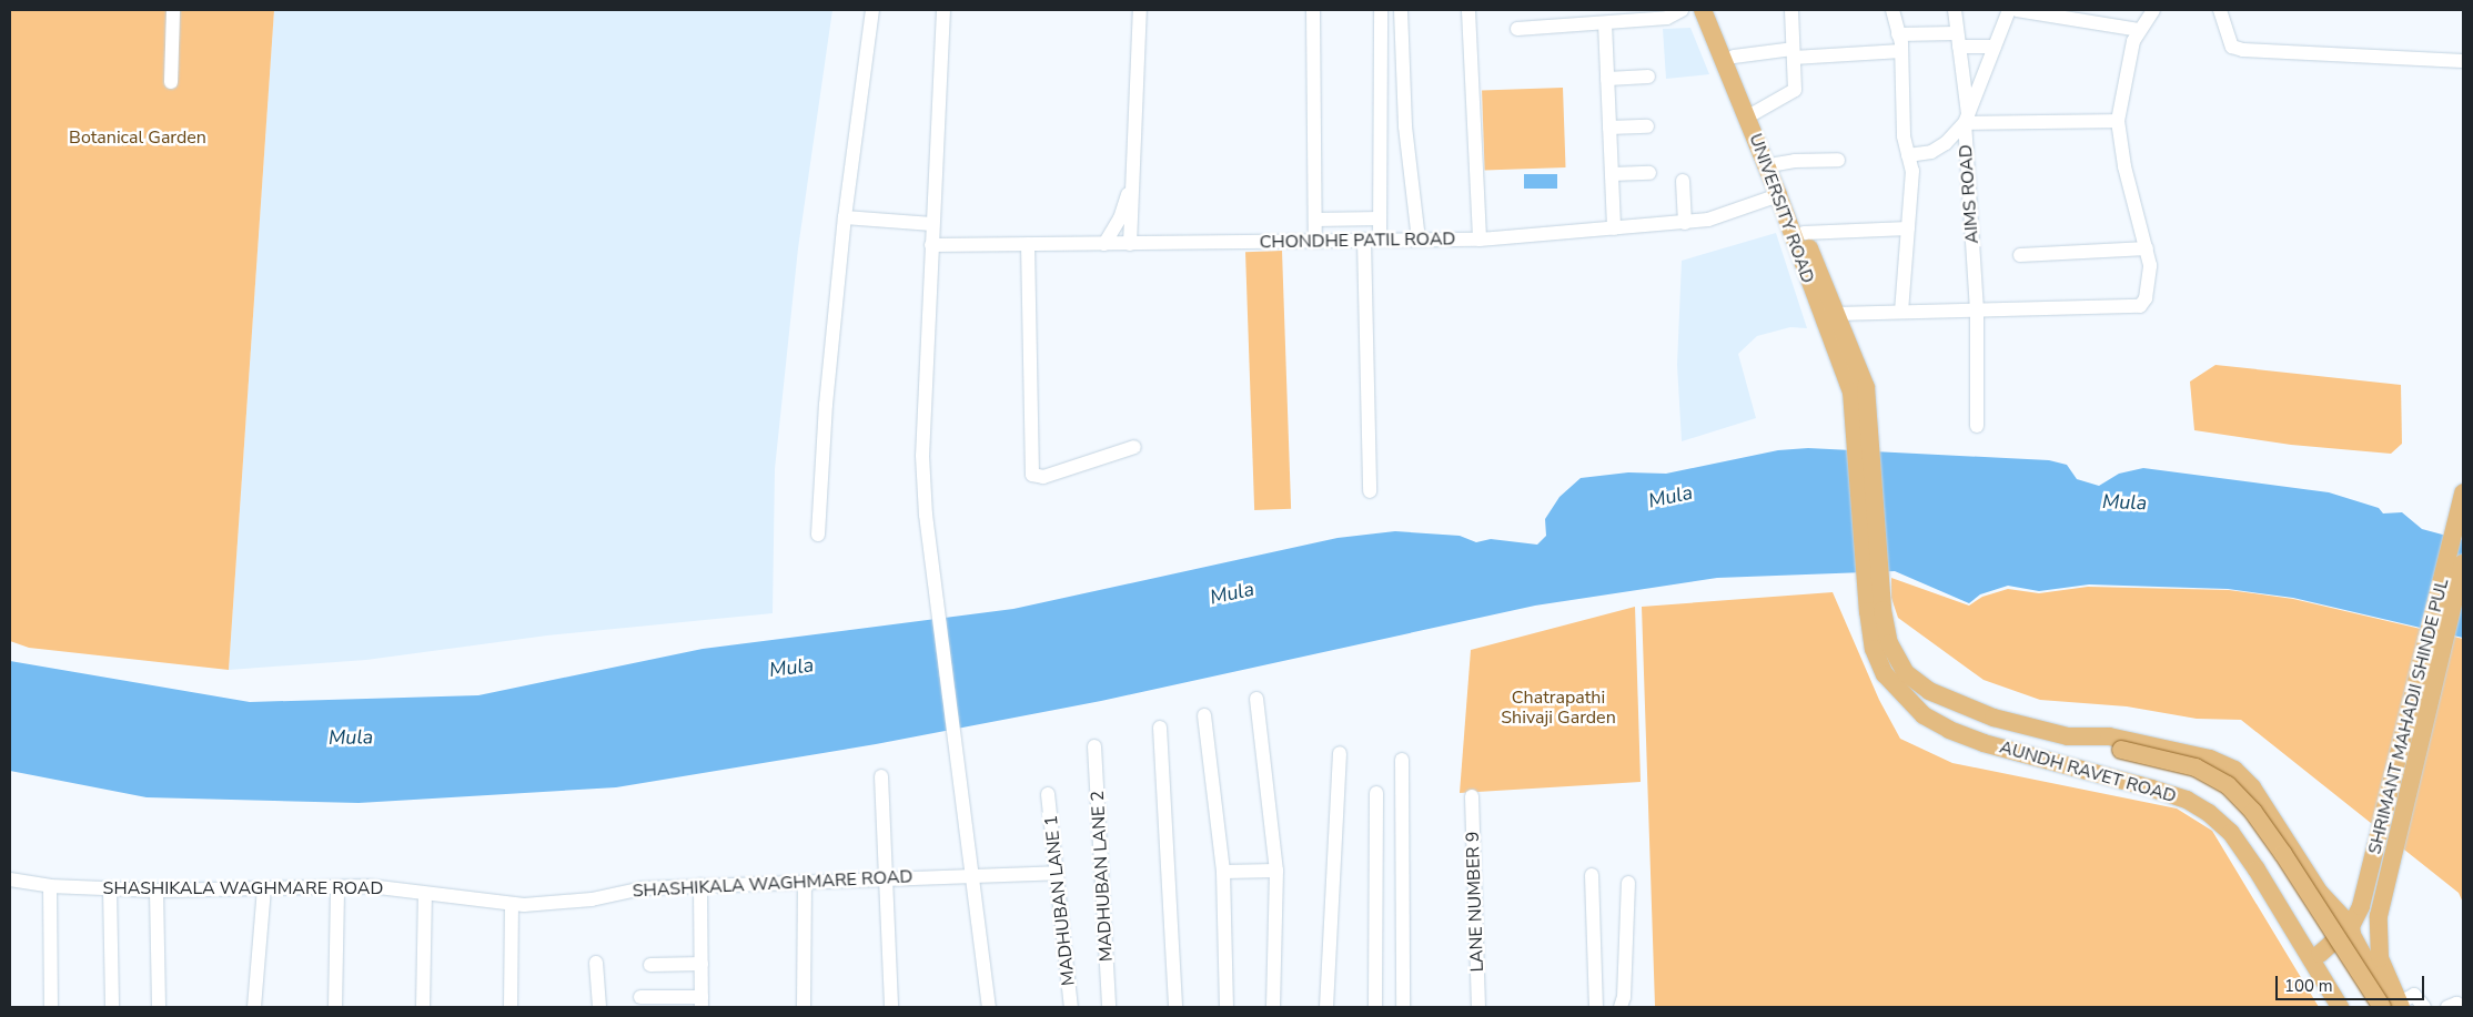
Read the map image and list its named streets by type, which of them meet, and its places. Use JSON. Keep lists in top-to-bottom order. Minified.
{"streets":{"main road":["UNIVERSITY ROAD","SHRIMANT MAHADJI SHINDE PUL","AUNDH RAVET ROAD"],"street":["AIMS ROAD","CHONDHE PATIL ROAD","MADHUBAN LANE 2","SHASHIKALA WAGHMARE ROAD","MADHUBAN LANE 1","LANE NUMBER 9"]},"crossings":[["UNIVERSITY ROAD","CHONDHE PATIL ROAD"],["UNIVERSITY ROAD","AUNDH RAVET ROAD"],["SHRIMANT MAHADJI SHINDE PUL","AUNDH RAVET ROAD"],["SHASHIKALA WAGHMARE ROAD","MADHUBAN LANE 1"]],"water":["Mula"],"parks":["Botanical Garden","Chatrapathi Shivaji Garden"],"scale_bar":"100 m"}
